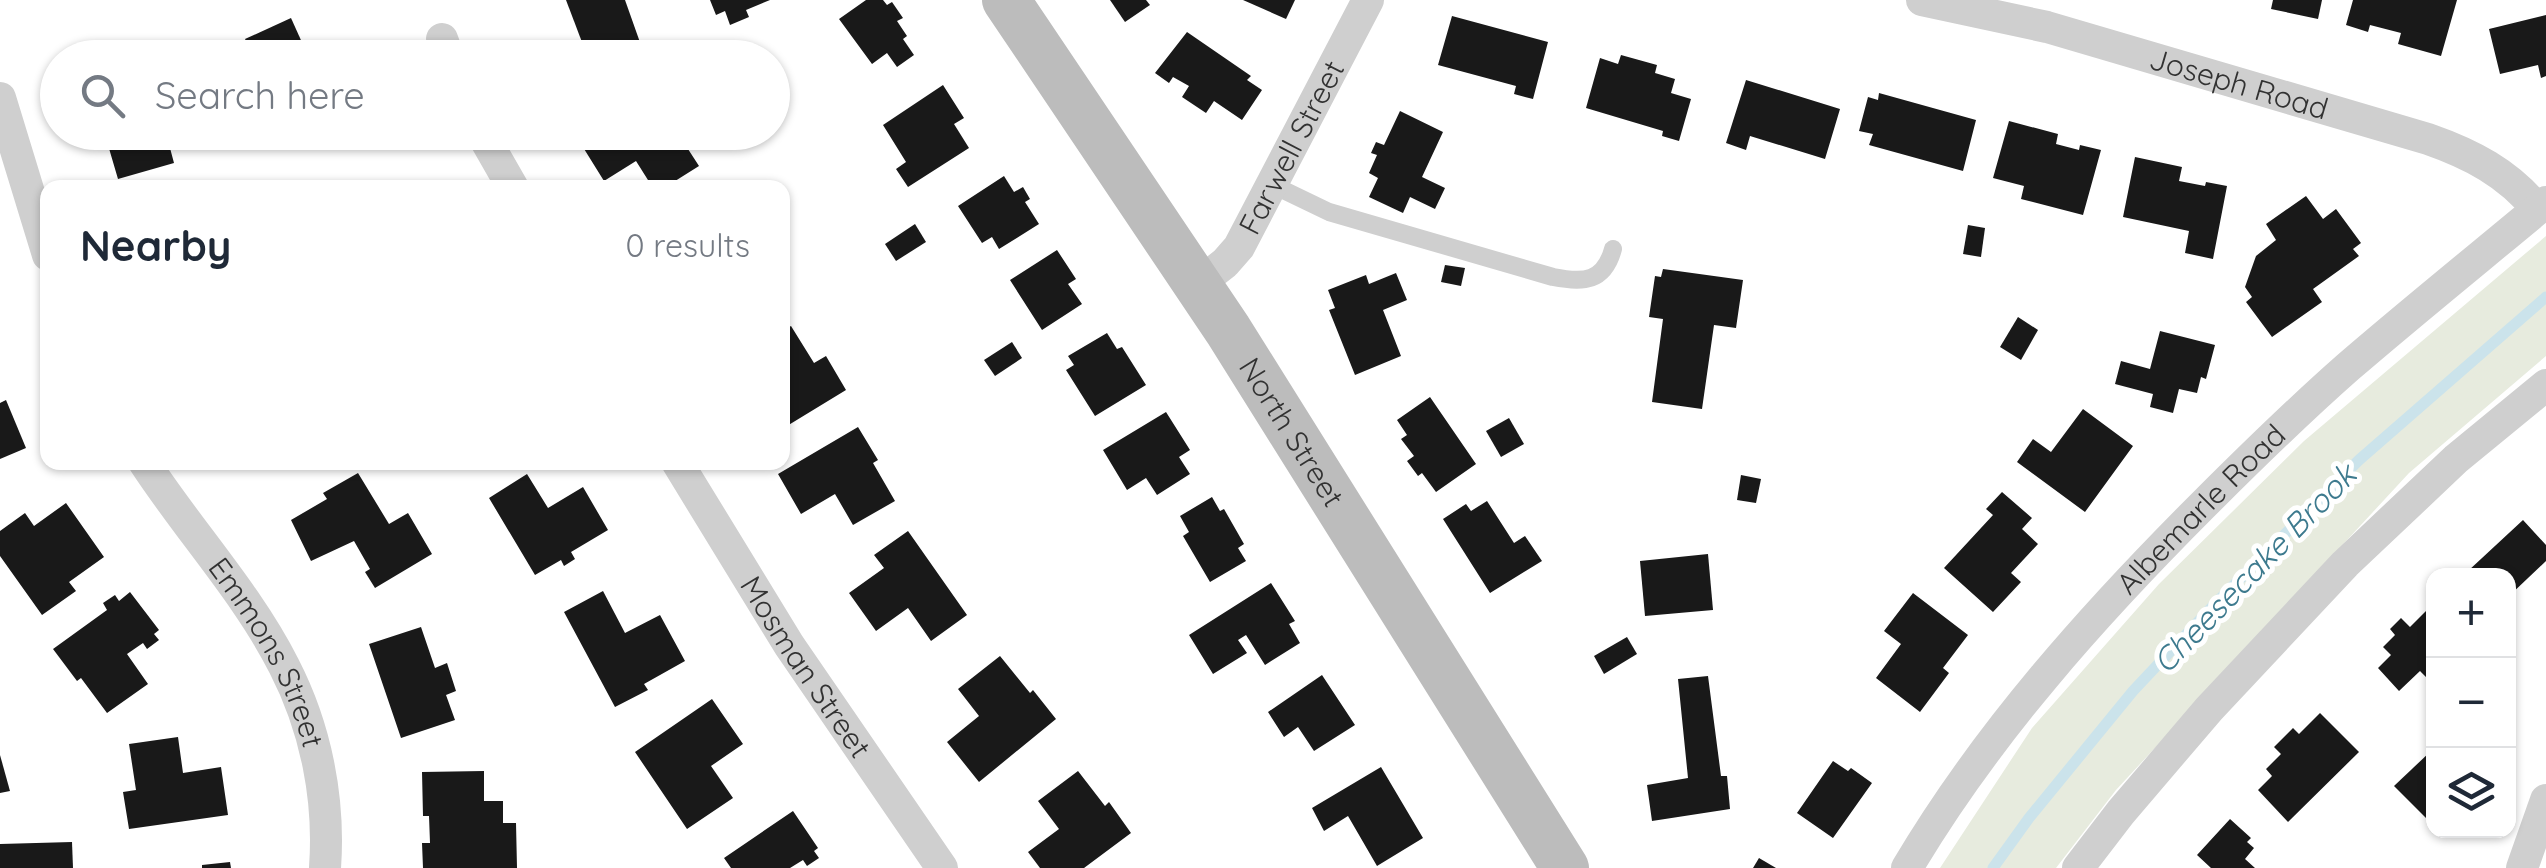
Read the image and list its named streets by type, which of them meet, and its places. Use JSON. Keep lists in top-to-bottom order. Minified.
{"streets":{"main road":["North Street"],"street":["Joseph Road","Farwell Street","Albemarle Road","Emmons Street","Mosman Street"]},"crossings":[["Joseph Road","Albemarle Road"],["Farwell Street","North Street"]],"water":["Cheesecake Brook"],"page":{"search":"Search here","heading":["Nearby","0 results"],"map_buttons":["+","−"]}}
